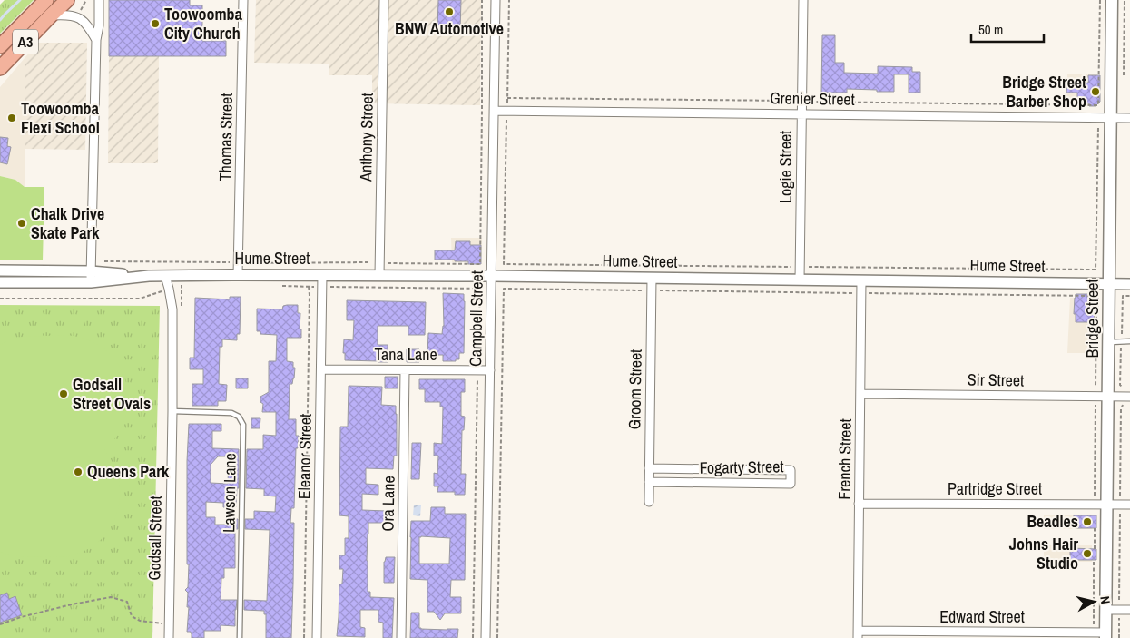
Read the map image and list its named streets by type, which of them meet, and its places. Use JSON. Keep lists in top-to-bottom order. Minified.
{"streets":{"highway":["A3"],"main road":["Bridge Street"],"street":["Grenier Street","Thomas Street","Anthony Street","Logie Street","Hume Street","Campbell Street","Tana Lane","Sir Street","Groom Street","Eleanor Street","French Street","Fogarty Street","Partridge Street","Ora Lane","Godsall Street","Edward Street"],"lane":["Lawson Lane"]},"crossings":[["Grenier Street","Logie Street"],["Grenier Street","Campbell Street"],["Grenier Street","Bridge Street"],["Thomas Street","Hume Street"],["Anthony Street","Hume Street"],["Logie Street","Hume Street"],["Hume Street","Campbell Street"],["Hume Street","Bridge Street"],["Hume Street","Groom Street"],["Hume Street","Eleanor Street"],["Hume Street","French Street"],["Hume Street","Godsall Street"],["Campbell Street","Tana Lane"],["Bridge Street","Sir Street"],["Bridge Street","Partridge Street"],["Bridge Street","Edward Street"],["Tana Lane","Eleanor Street"],["Tana Lane","Ora Lane"],["Sir Street","French Street"],["Groom Street","Fogarty Street"],["French Street","Partridge Street"],["French Street","Edward Street"],["Lawson Lane","Godsall Street"]],"places":["BNW Automotive","Toowoomba City Church","Bridge Street Barber Shop","Toowoomba Flexi School","Chalk Drive Skate Park","Godsall Street Ovals","Queens Park","Beadles","Johns Hair Studio"],"scale_bar":"50 m","north":"right"}
